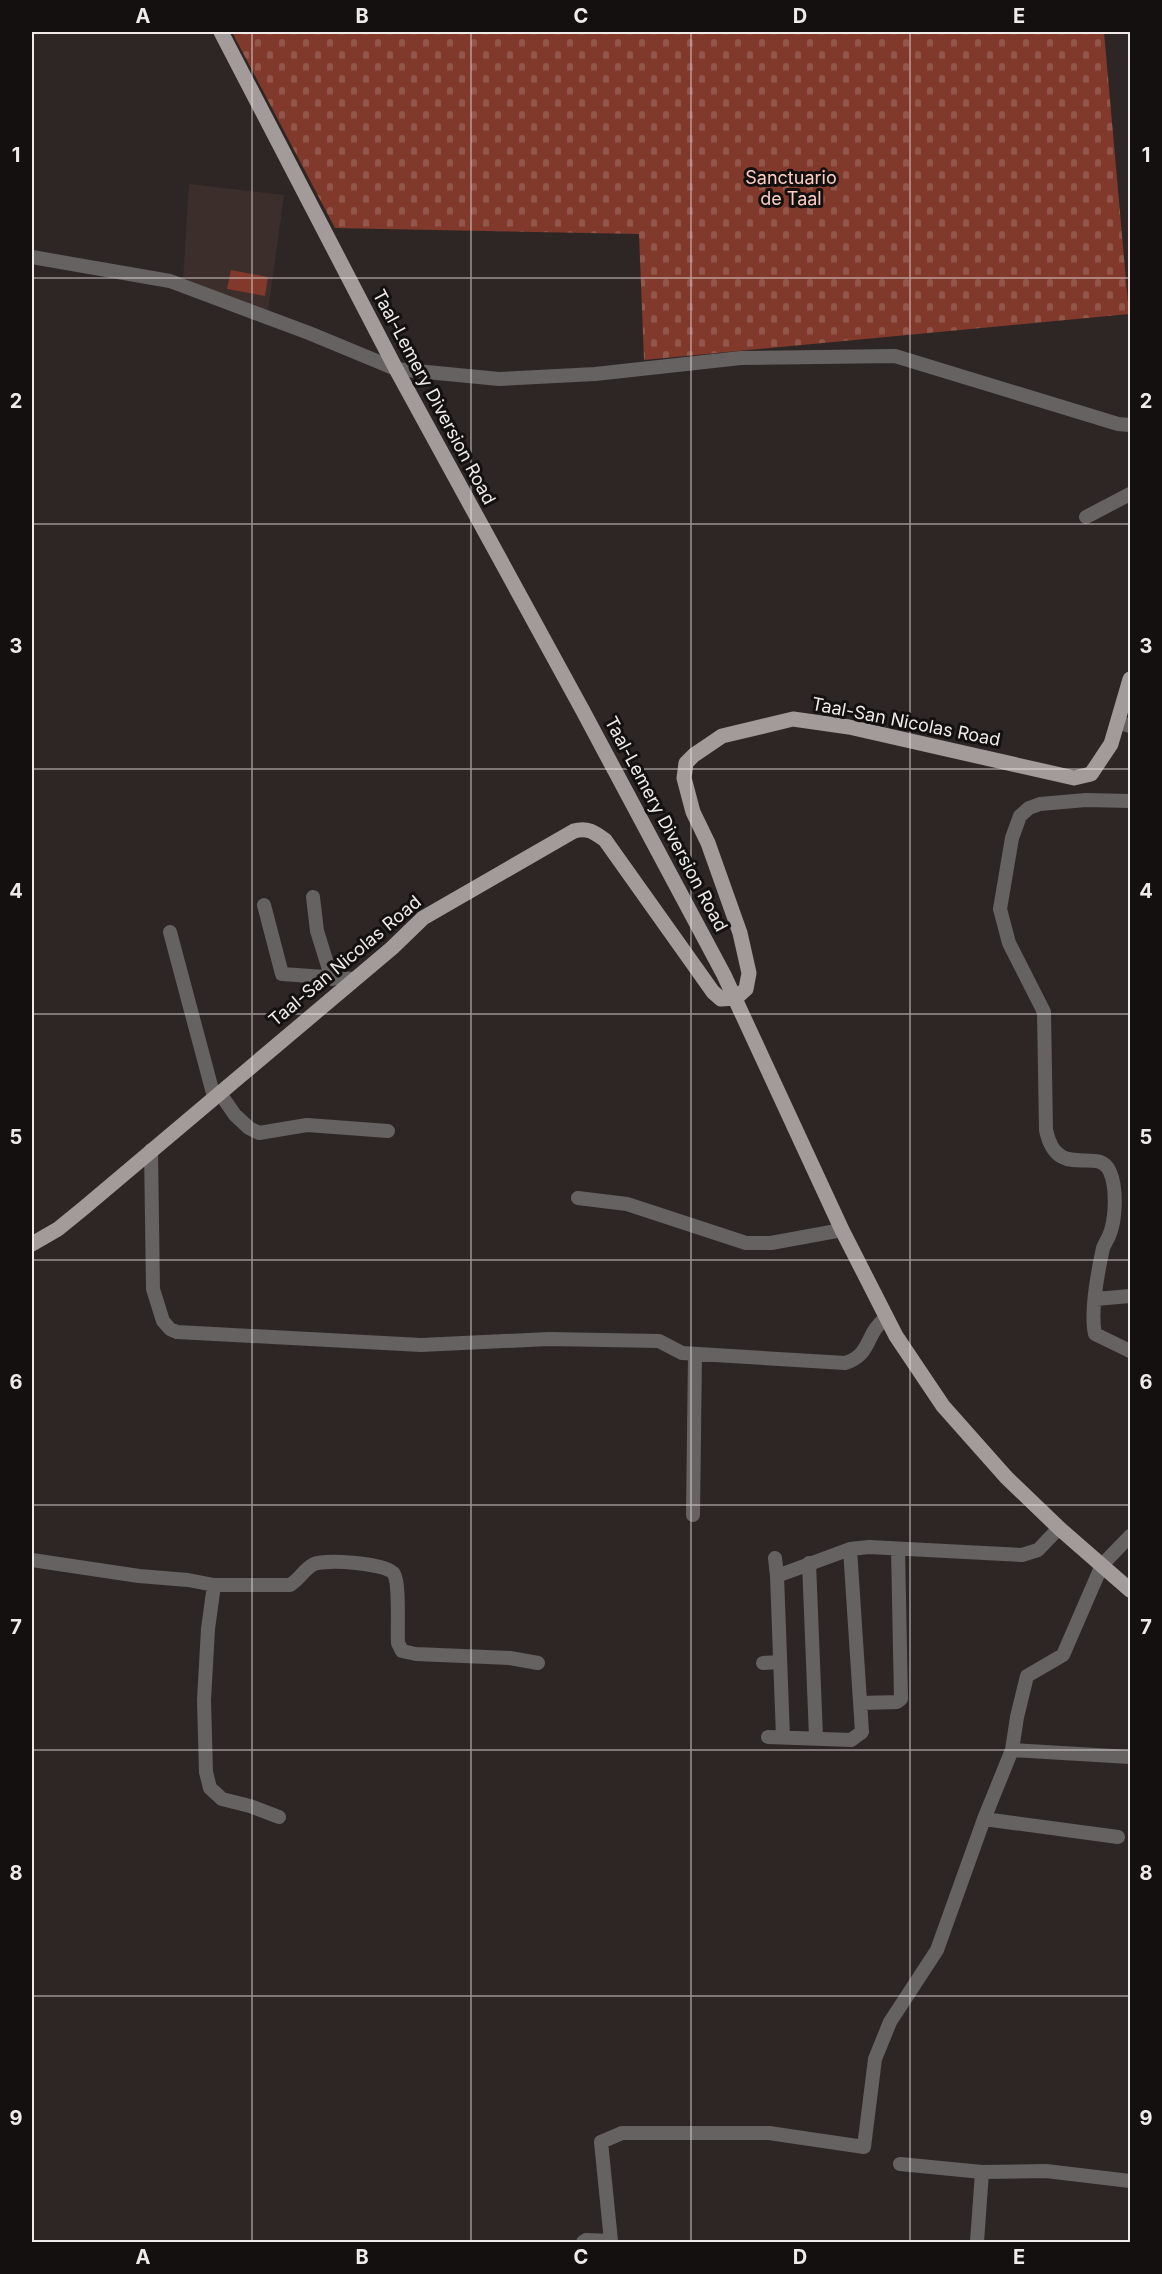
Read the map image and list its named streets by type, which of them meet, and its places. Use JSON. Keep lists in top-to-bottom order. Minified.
{"streets":{"main road":["Taal-Lemery Diversion Road","Taal-San Nicolas Road"]},"crossings":[["Taal-Lemery Diversion Road","Taal-San Nicolas Road"]],"parks":["Sanctuario de Taal"],"grid":{"columns":["A","B","C","D","E"],"rows":["1","2","3","4","5","6","7","8","9"]}}
